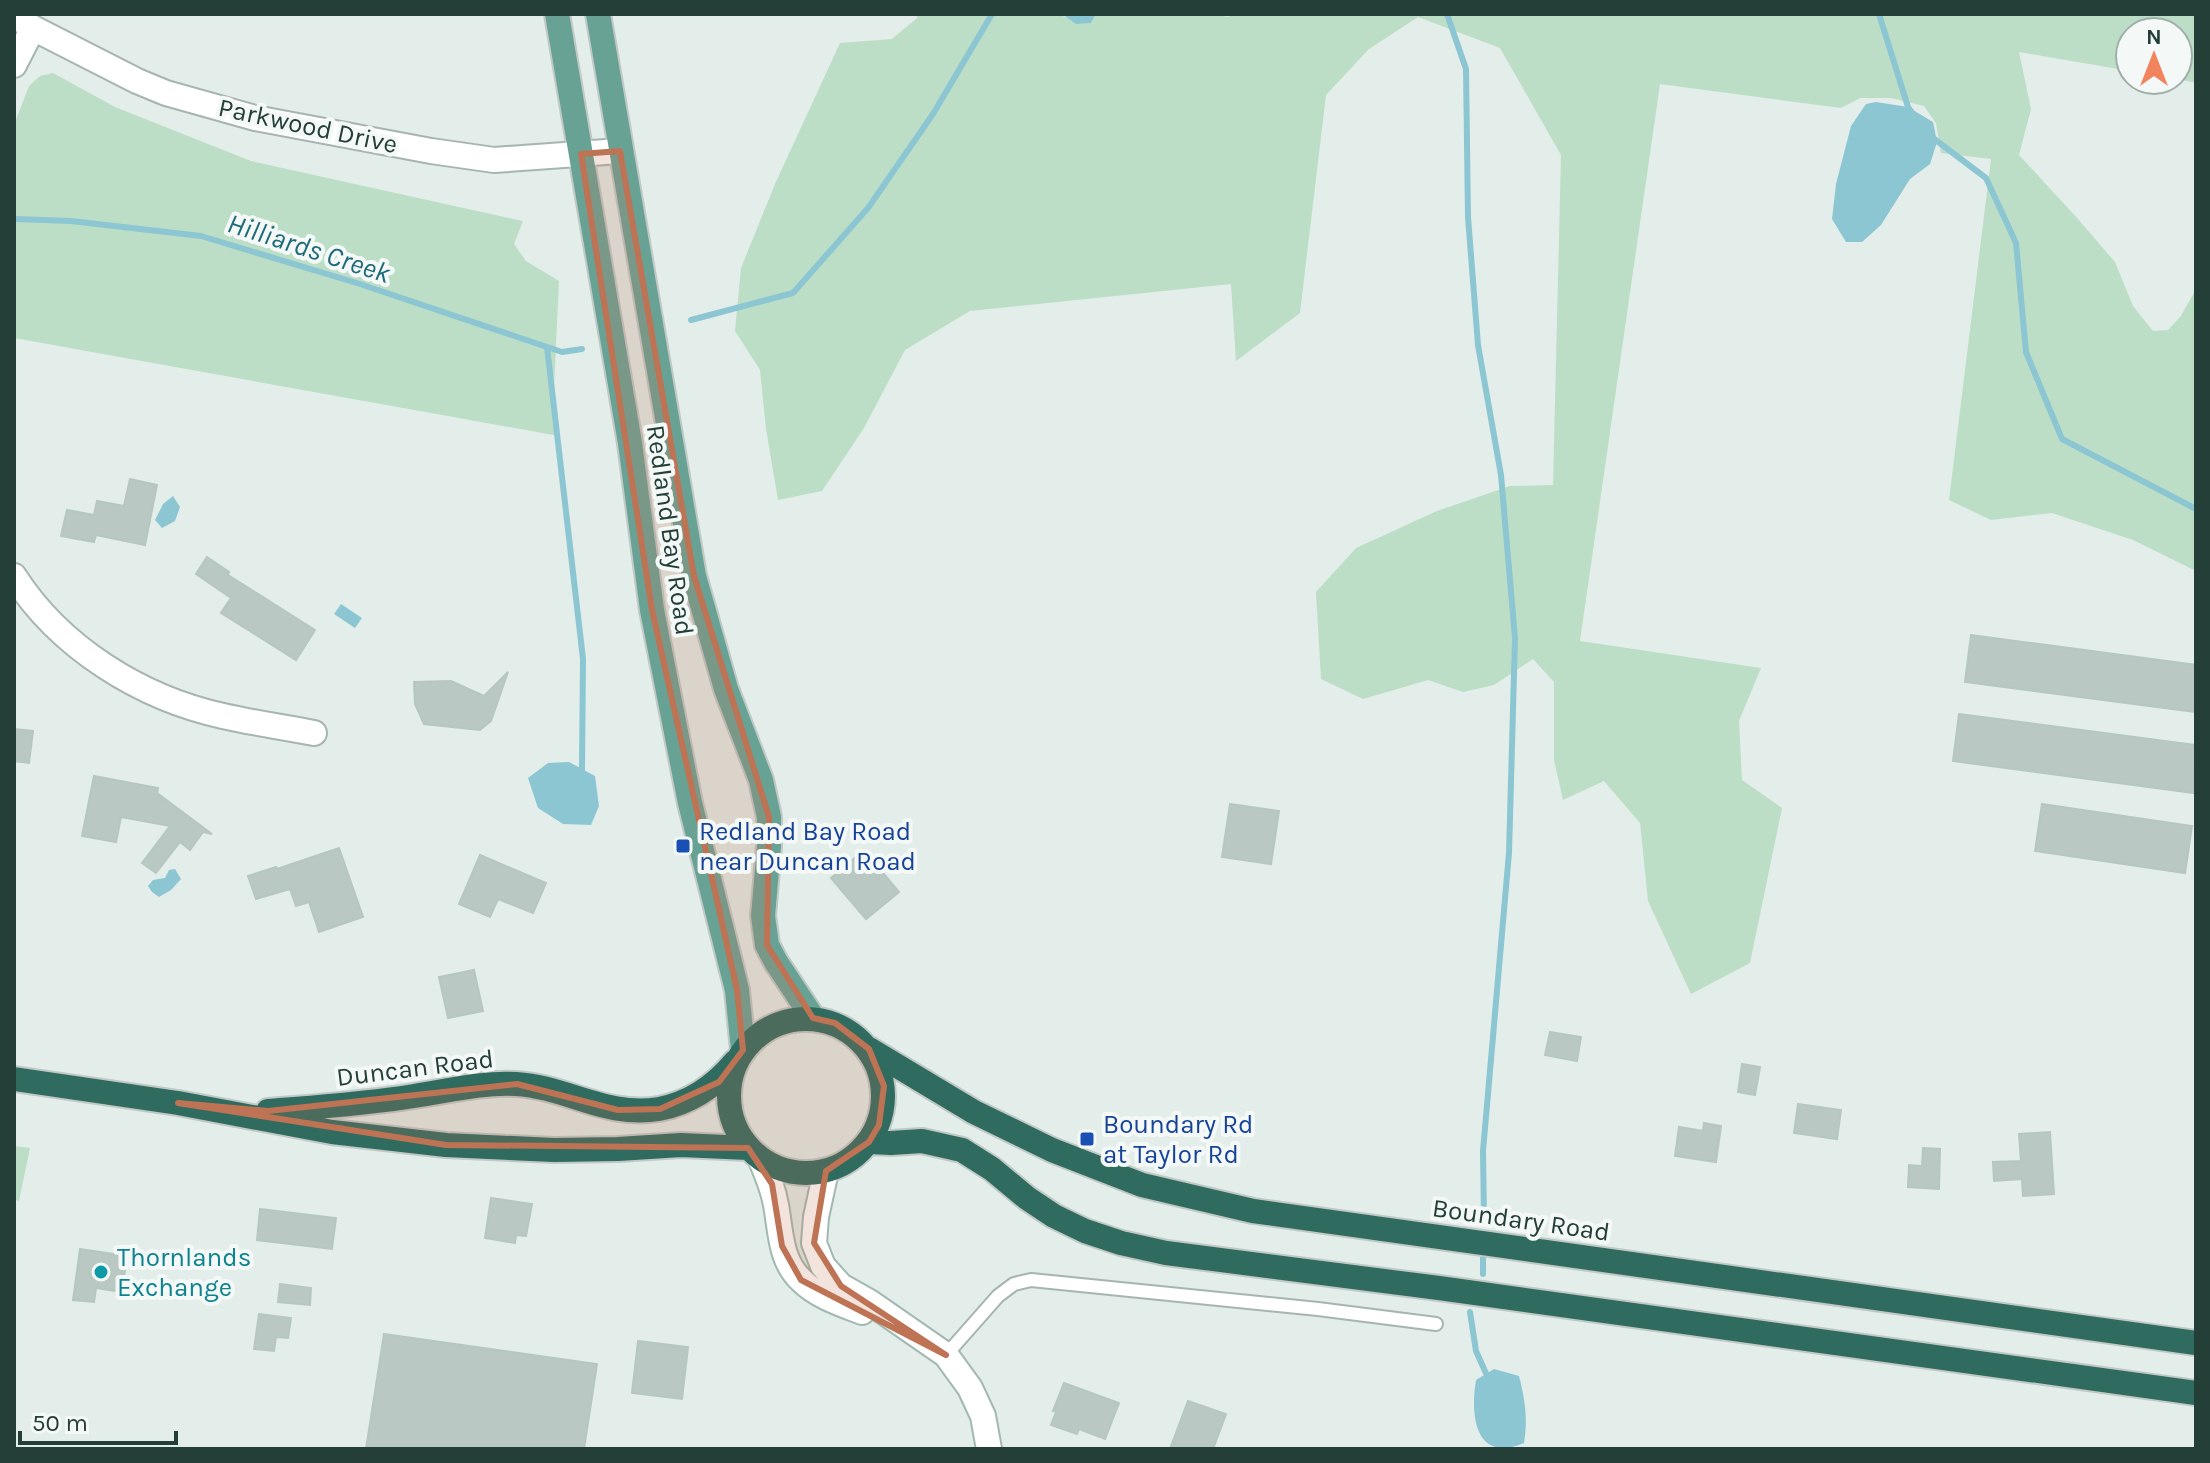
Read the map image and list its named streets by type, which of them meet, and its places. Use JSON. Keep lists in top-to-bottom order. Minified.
{"streets":{"highway":["Duncan Road","Boundary Road"],"main road":["Redland Bay Road"],"street":["Parkwood Drive"]},"crossings":[["Parkwood Drive","Redland Bay Road"],["Redland Bay Road","Duncan Road"],["Redland Bay Road","Boundary Road"],["Duncan Road","Boundary Road"]],"water":["Hilliards Creek"],"places":{"transit":["Redland Bay Road near Duncan Road","Boundary Rd at Taylor Rd"],"other":["Thornlands Exchange"]},"scale_bar":"50 m","north":"top"}
